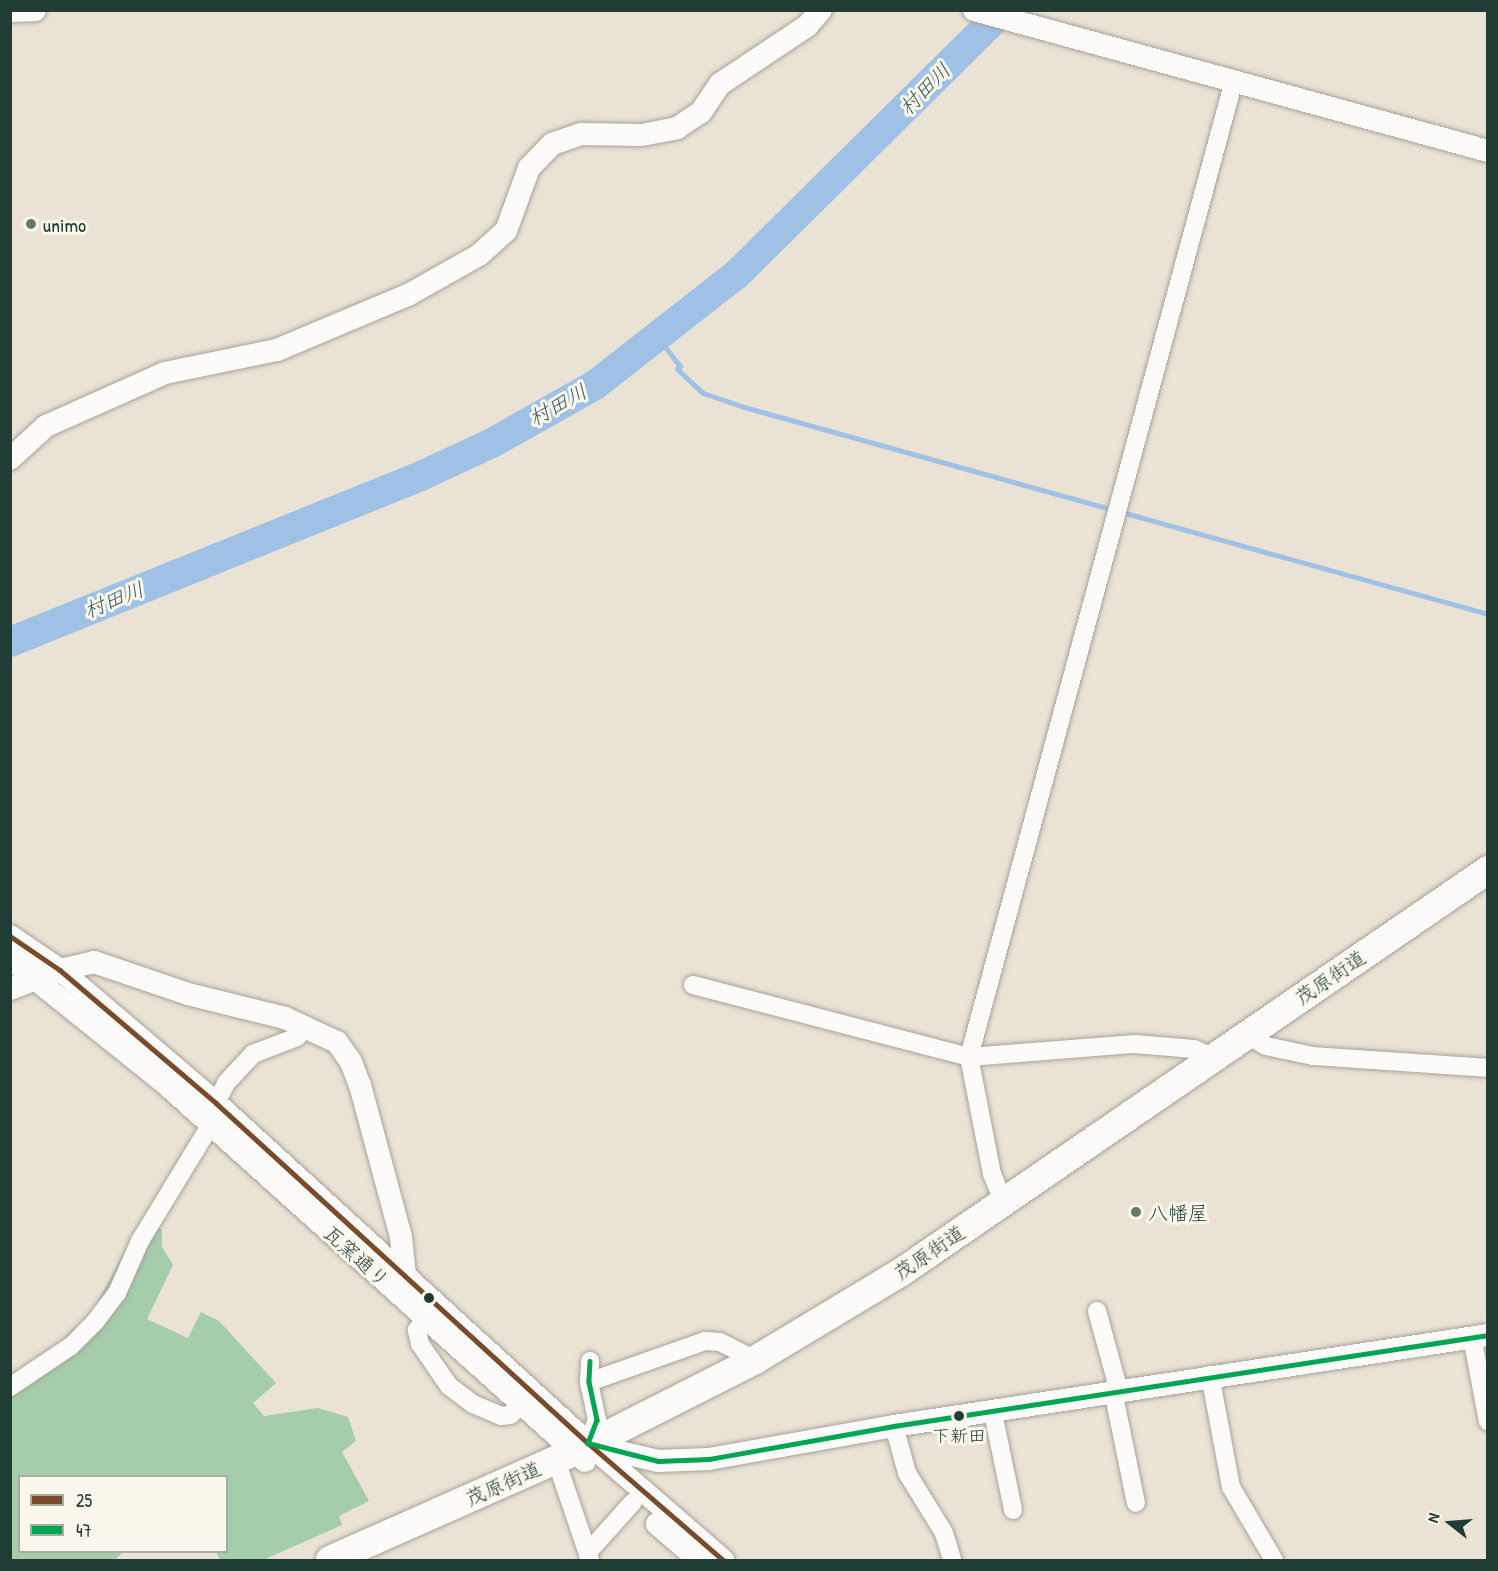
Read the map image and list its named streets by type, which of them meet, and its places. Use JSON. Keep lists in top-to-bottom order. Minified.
{"streets":{"main road":["茂原街道"],"street":["瓦窯通り"]},"crossings":[["茂原街道","瓦窯通り"]],"water":["村田川"],"places":["unimo","八幡屋","下新田"],"lines":["transit line 25","transit line 47"],"legend":["25","47"],"north":"left"}
